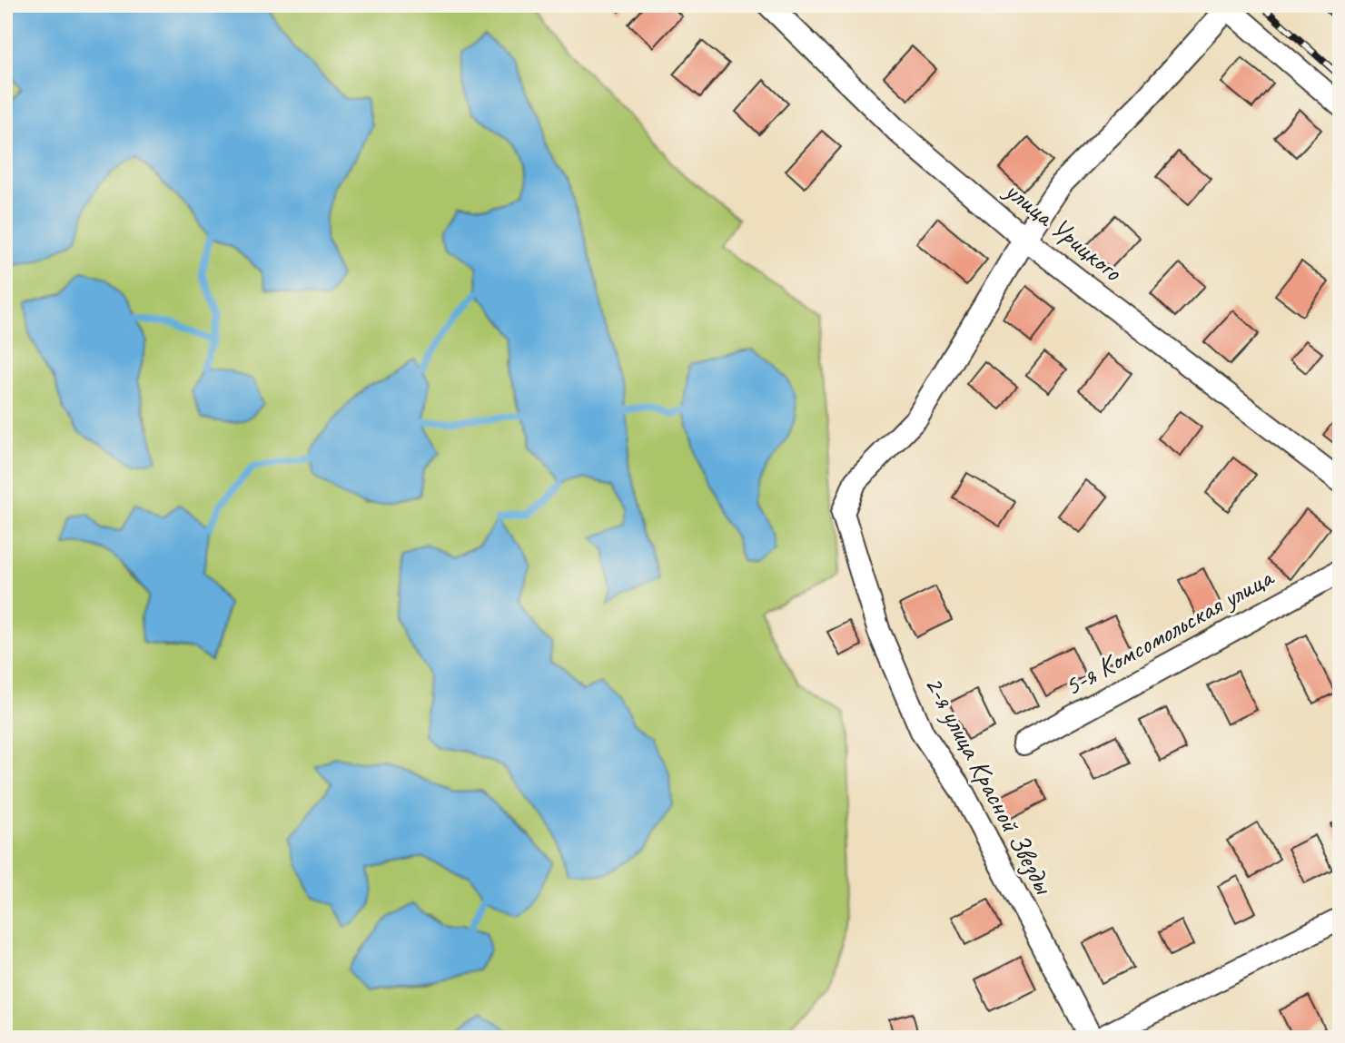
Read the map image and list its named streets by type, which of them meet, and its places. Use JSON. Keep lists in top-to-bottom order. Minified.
{"streets":{"street":["улица Урицкого","5-я Комсомольская улица","2-я улица Красной Звезды"]},"crossings":[["улица Урицкого","2-я улица Красной Звезды"]]}
